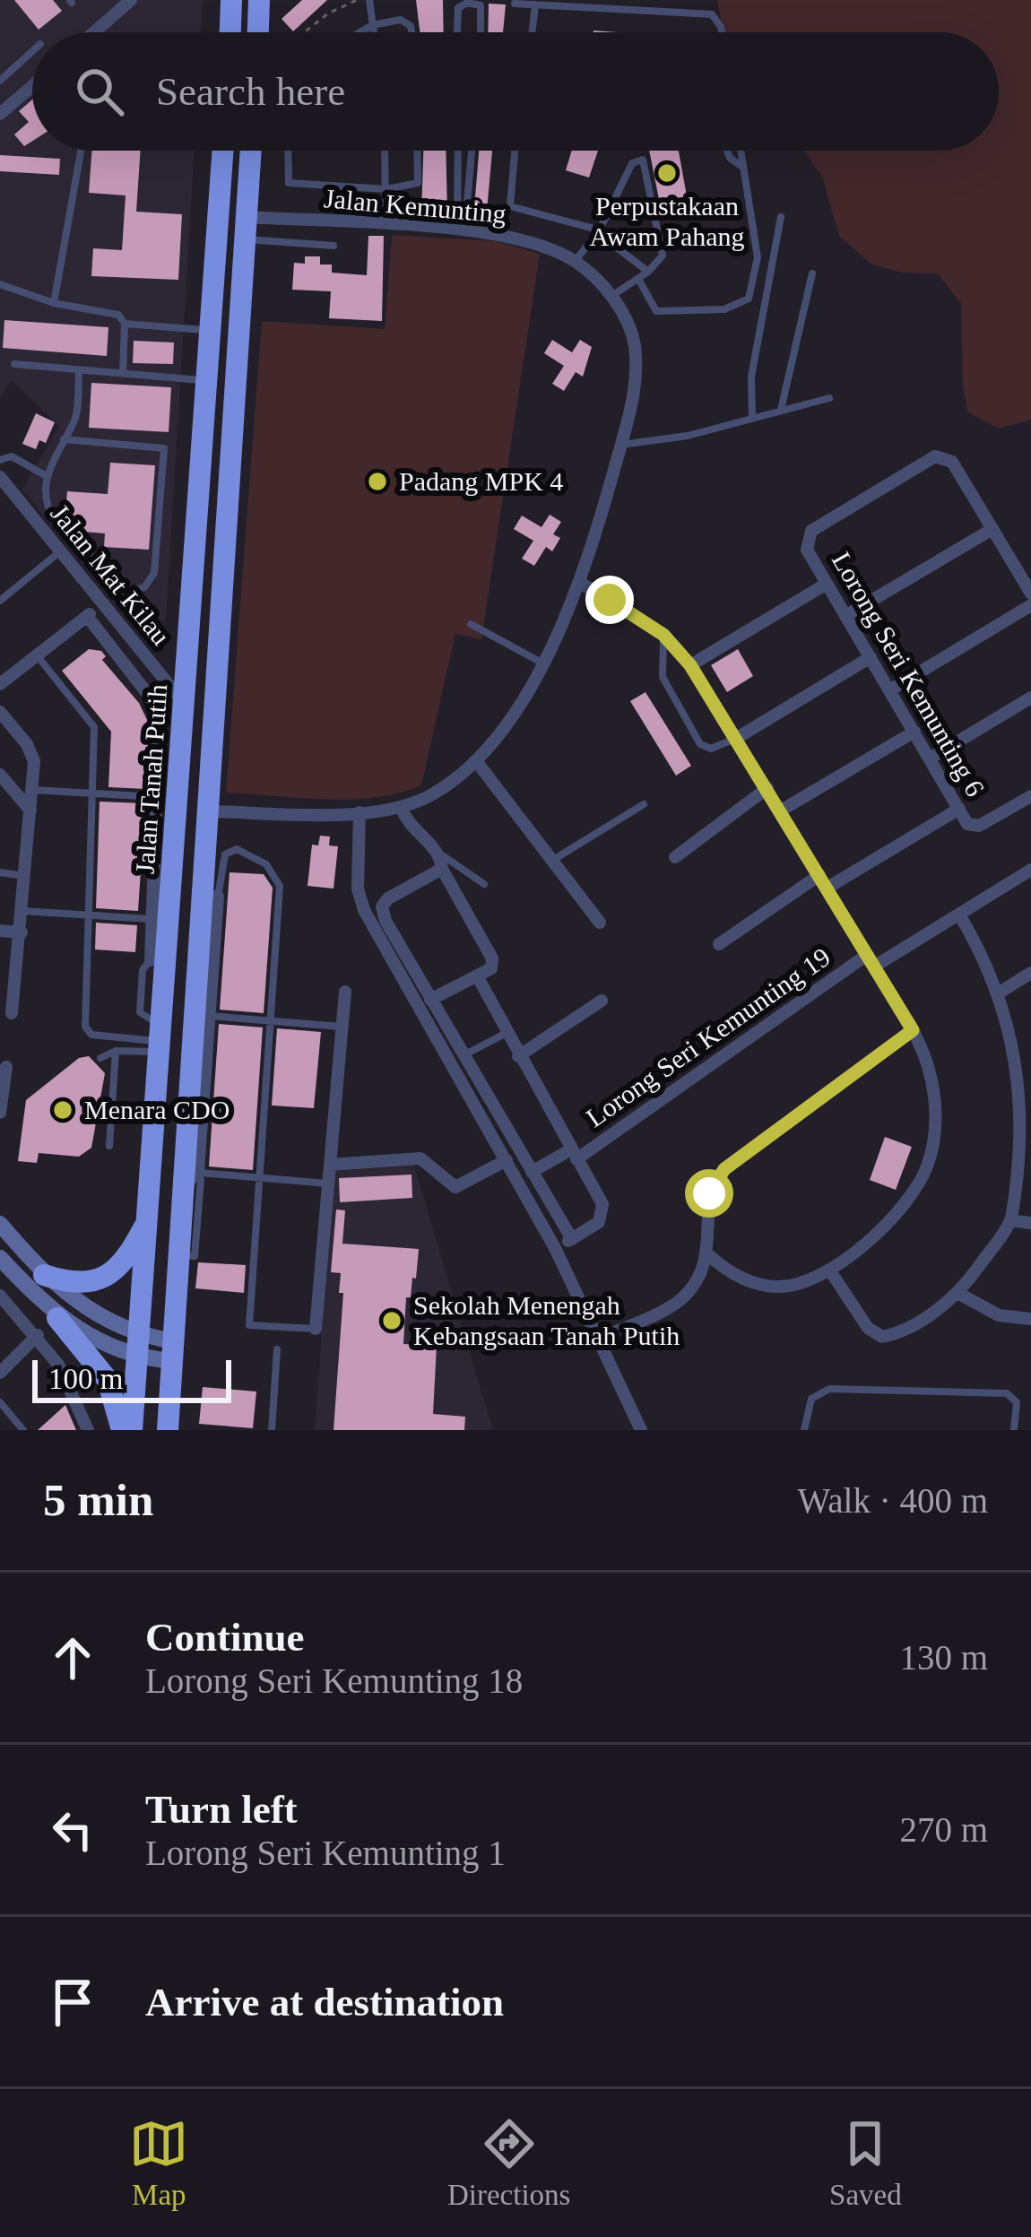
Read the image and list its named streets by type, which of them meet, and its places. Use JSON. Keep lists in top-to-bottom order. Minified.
{"streets":{"highway":["Jalan Tanah Putih"],"street":["Jalan Kemunting","Jalan Mat Kilau","Lorong Seri Kemunting 6","Lorong Seri Kemunting 19"]},"crossings":[["Jalan Mat Kilau","Jalan Tanah Putih"]],"places":["Perpustakaan Awam Pahang","Padang MPK 4","Menara CDO","Sekolah Menengah Kebangsaan Tanah Putih"],"scale_bar":"100 m","page":{"search":"Search here","scale":"100 m","heading":["5 min","Walk · 400 m"],"list":[["Continue","Lorong Seri Kemunting 18","130 m"],["Turn left","Lorong Seri Kemunting 1","270 m"],"Arrive at destination"],"nav":["Map","Directions","Saved"]}}
